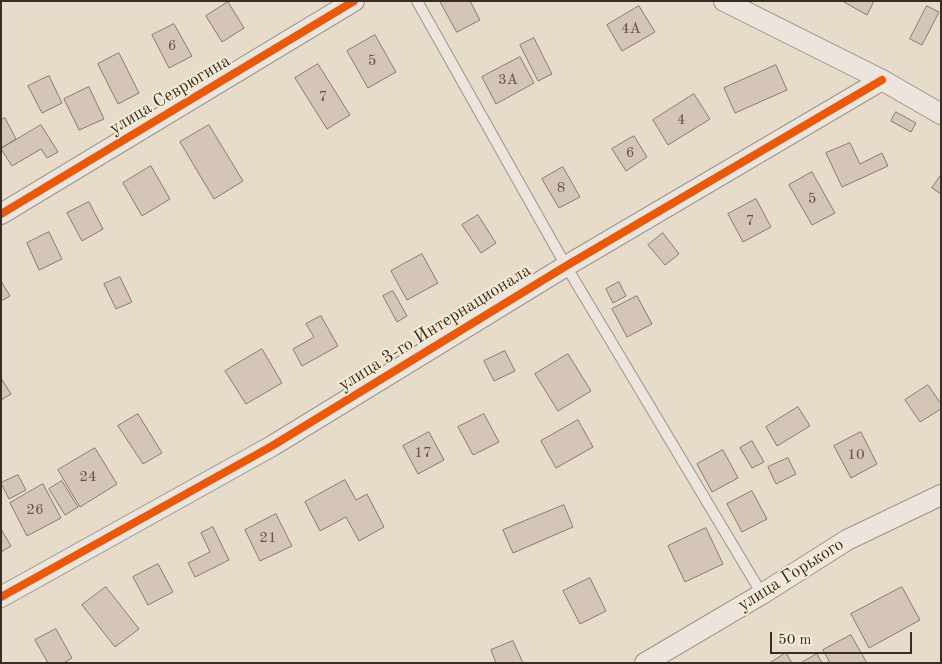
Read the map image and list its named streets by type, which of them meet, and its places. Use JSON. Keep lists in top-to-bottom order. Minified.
{"streets":{"street":["улица Севрюгина","улица 3-го Интернационала","улица Горького"]},"house_numbers":["4А","6","5","3А","7","4","6","8","5","7","17","10","24","26","21"],"scale_bar":"50 m"}
